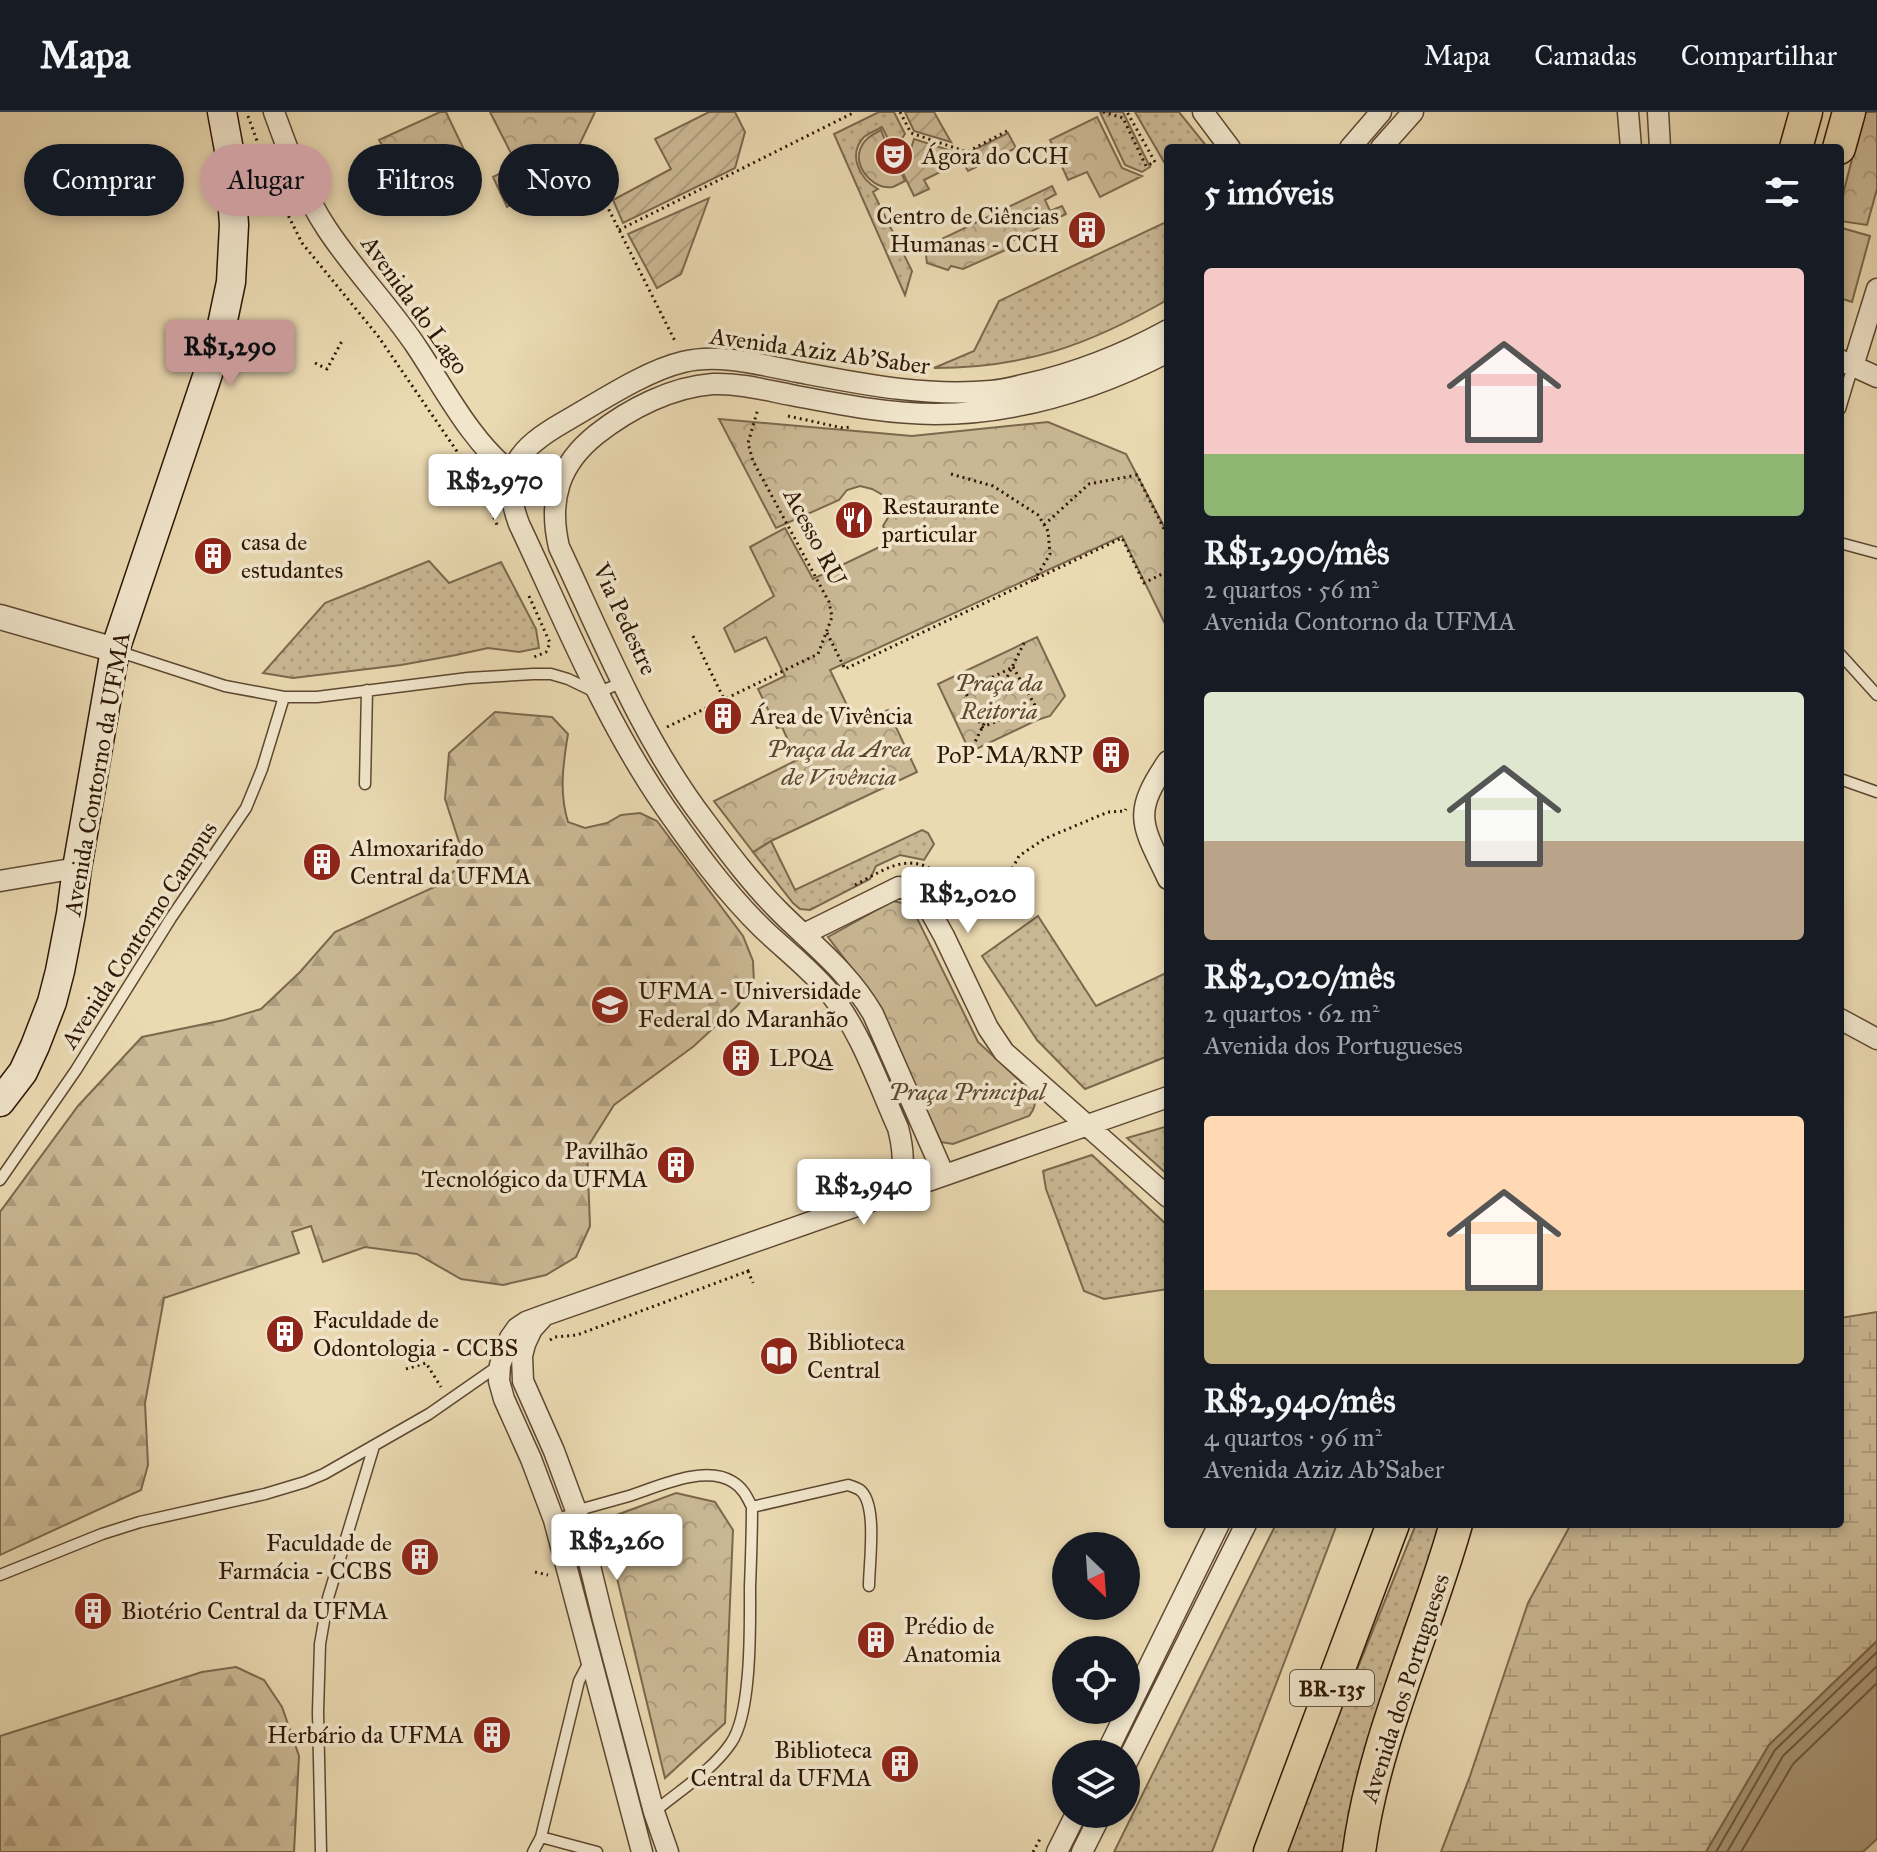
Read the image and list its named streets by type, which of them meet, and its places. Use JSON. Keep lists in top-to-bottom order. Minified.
{"streets":{"highway":["BR-135","Avenida dos Portugueses"],"main road":["Avenida Contorno da UFMA"],"street":["Avenida do Lago","Avenida Aziz Ab'Saber"],"lane":["Avenida Contorno Campus"],"path":["Acesso RU"]},"crossings":[["Avenida do Lago","Avenida Aziz Ab'Saber"]],"parks":["Praça da Reitoria","Praça da Area de Vivência","Praça Principal"],"places":{"theatre":["Ágora do CCH"],"building":["Centro de Ciências Humanas - CCH","casa de estudantes","Área de Vivência","PoP-MA/RNP","Almoxarifado Central da UFMA","LPQA","Pavilhão Tecnológico da UFMA","Faculdade de Odontologia - CCBS","Faculdade de Farmácia - CCBS","Biotério Central da UFMA","Prédio de Anatomia","Herbário da UFMA","Biblioteca Central da UFMA"],"restaurant":["Restaurante particular"],"school or university":["UFMA - Universidade Federal do Maranhão"],"library":["Biblioteca Central"]},"north":"bottom right","page":{"header":"Mapa","nav":["Mapa","Camadas","Compartilhar"],"chip":["Comprar","Alugar","Filtros","Novo"],"heading":"5 imóveis","list":[{"name":"R$1,290/mês","note":"2 quartos · 56 m² · Avenida Contorno da UFMA"},{"name":"R$2,020/mês","note":"2 quartos · 62 m² · Avenida dos Portugueses"},{"name":"R$2,940/mês","note":"4 quartos · 96 m² · Avenida Aziz Ab'Saber"}],"price":["R$1,290","R$2,970","R$2,020","R$2,940","R$2,260"]}}
